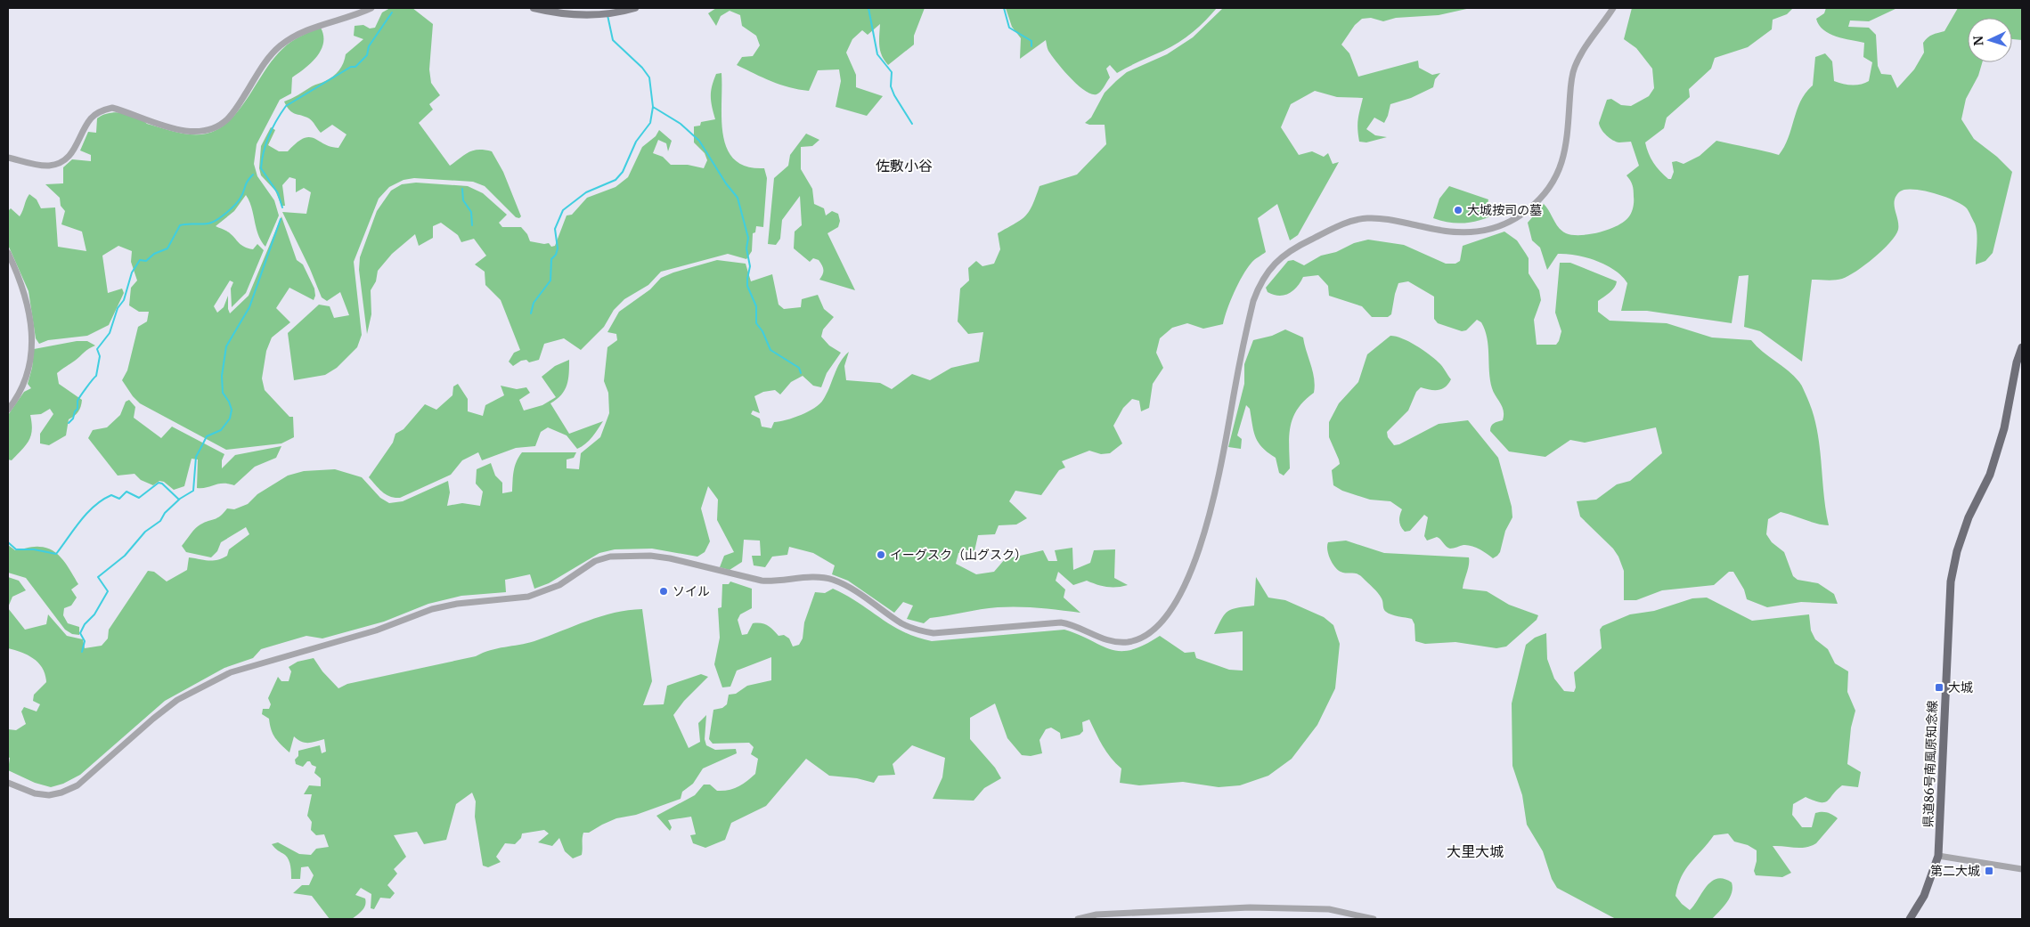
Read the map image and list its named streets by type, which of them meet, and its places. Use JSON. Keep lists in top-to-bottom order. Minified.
{"streets":{"main road":["県道86号南風原知念線"]},"districts":["佐敷小谷","大里大城"],"places":{"other":["大城按司の墓","イーグスク（山グスク）","ソイル"],"transit":["大城","第二大城"]},"north":"left"}
